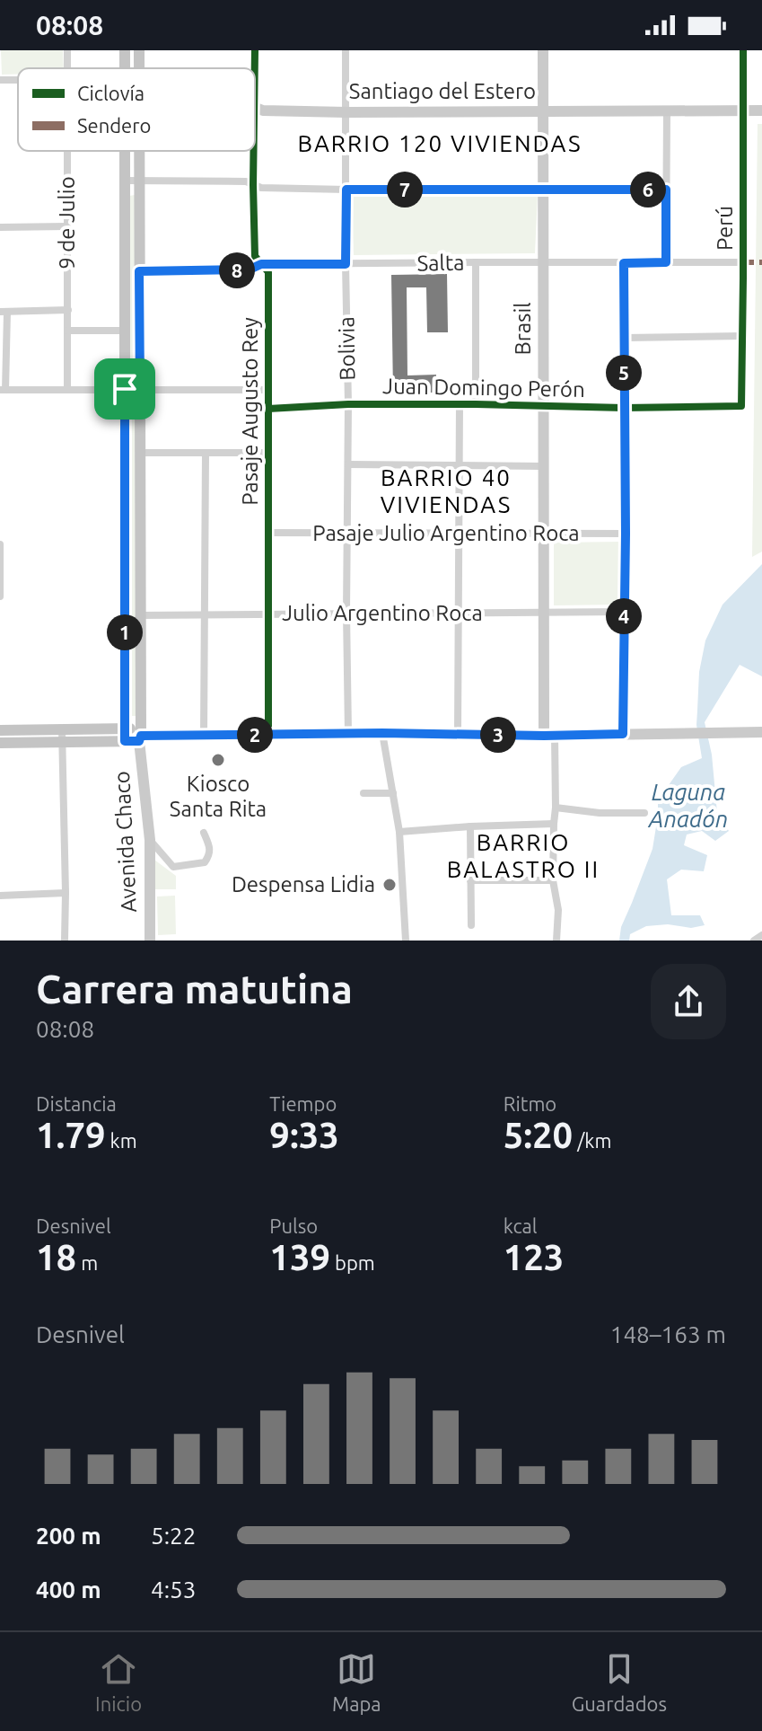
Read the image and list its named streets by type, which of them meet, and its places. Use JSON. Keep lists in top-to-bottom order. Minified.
{"streets":{"street":["Santiago del Estero","9 de Julio","Perú","Salta","Brasil","Bolivia","Juan Domingo Perón","Pasaje Augusto Rey","Pasaje Julio Argentino Roca","Julio Argentino Roca","Avenida Chaco"]},"crossings":[["Santiago del Estero","Perú"],["Santiago del Estero","Brasil"],["Santiago del Estero","Bolivia"],["Santiago del Estero","Pasaje Augusto Rey"],["Perú","Salta"],["Perú","Juan Domingo Perón"],["Salta","Brasil"],["Salta","Bolivia"],["Salta","Pasaje Augusto Rey"],["Brasil","Juan Domingo Perón"],["Brasil","Pasaje Julio Argentino Roca"],["Brasil","Julio Argentino Roca"],["Bolivia","Juan Domingo Perón"],["Bolivia","Pasaje Julio Argentino Roca"],["Bolivia","Julio Argentino Roca"],["Juan Domingo Perón","Pasaje Augusto Rey"],["Pasaje Augusto Rey","Pasaje Julio Argentino Roca"],["Pasaje Augusto Rey","Julio Argentino Roca"]],"districts":["BARRIO 120 VIVIENDAS","BARRIO 40 VIVIENDAS","BARRIO BALASTRO II"],"water":["Laguna Anadón"],"places":["Kiosco Santa Rita","Despensa Lidia"],"legend":["Ciclovía","Sendero"],"page":{"status":"08:08","pins":["6","7","8","5","4","1","2","3"],"heading":["Carrera matutina","08:08"],"stats":[["Distancia","1.79 km"],["Tiempo","9:33"],["Ritmo","5:20 /km"],["Desnivel","18 m"],["Pulso","139 bpm"],["kcal","123"]],"chart":["Desnivel","148–163 m"],"list":[{"name":"200 m","note":"5:22"},{"name":"400 m","note":"4:53"}],"tabs":["Inicio","Mapa","Guardados"]}}
